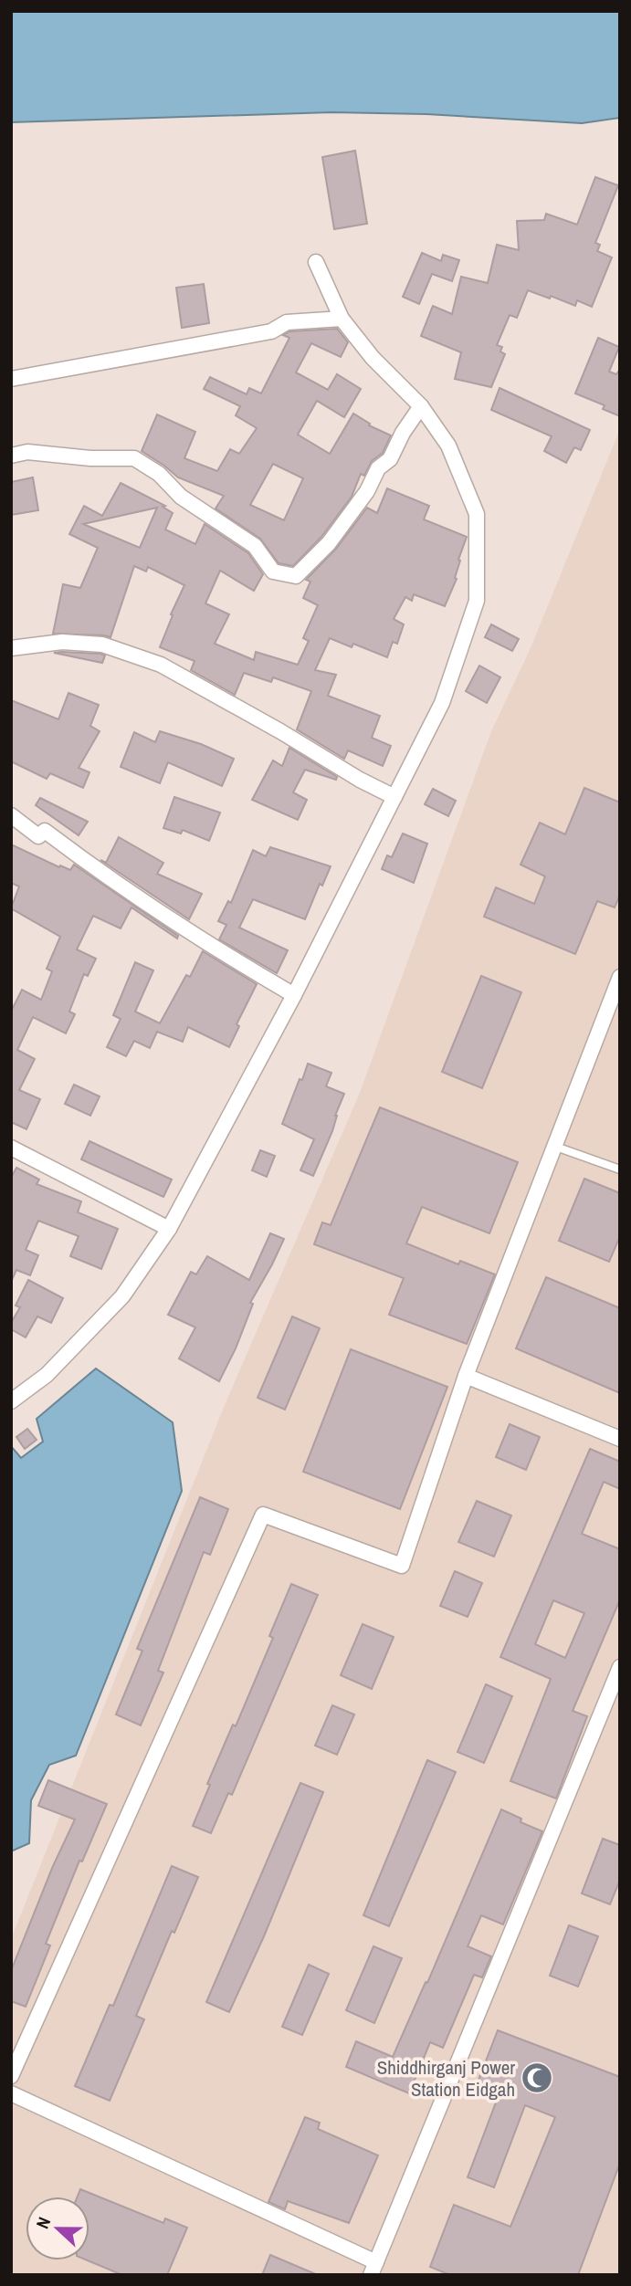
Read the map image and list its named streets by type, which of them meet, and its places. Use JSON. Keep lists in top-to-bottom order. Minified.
{"places":{"mosque":["Shiddhirganj Power Station Eidgah"]},"north":"left"}
